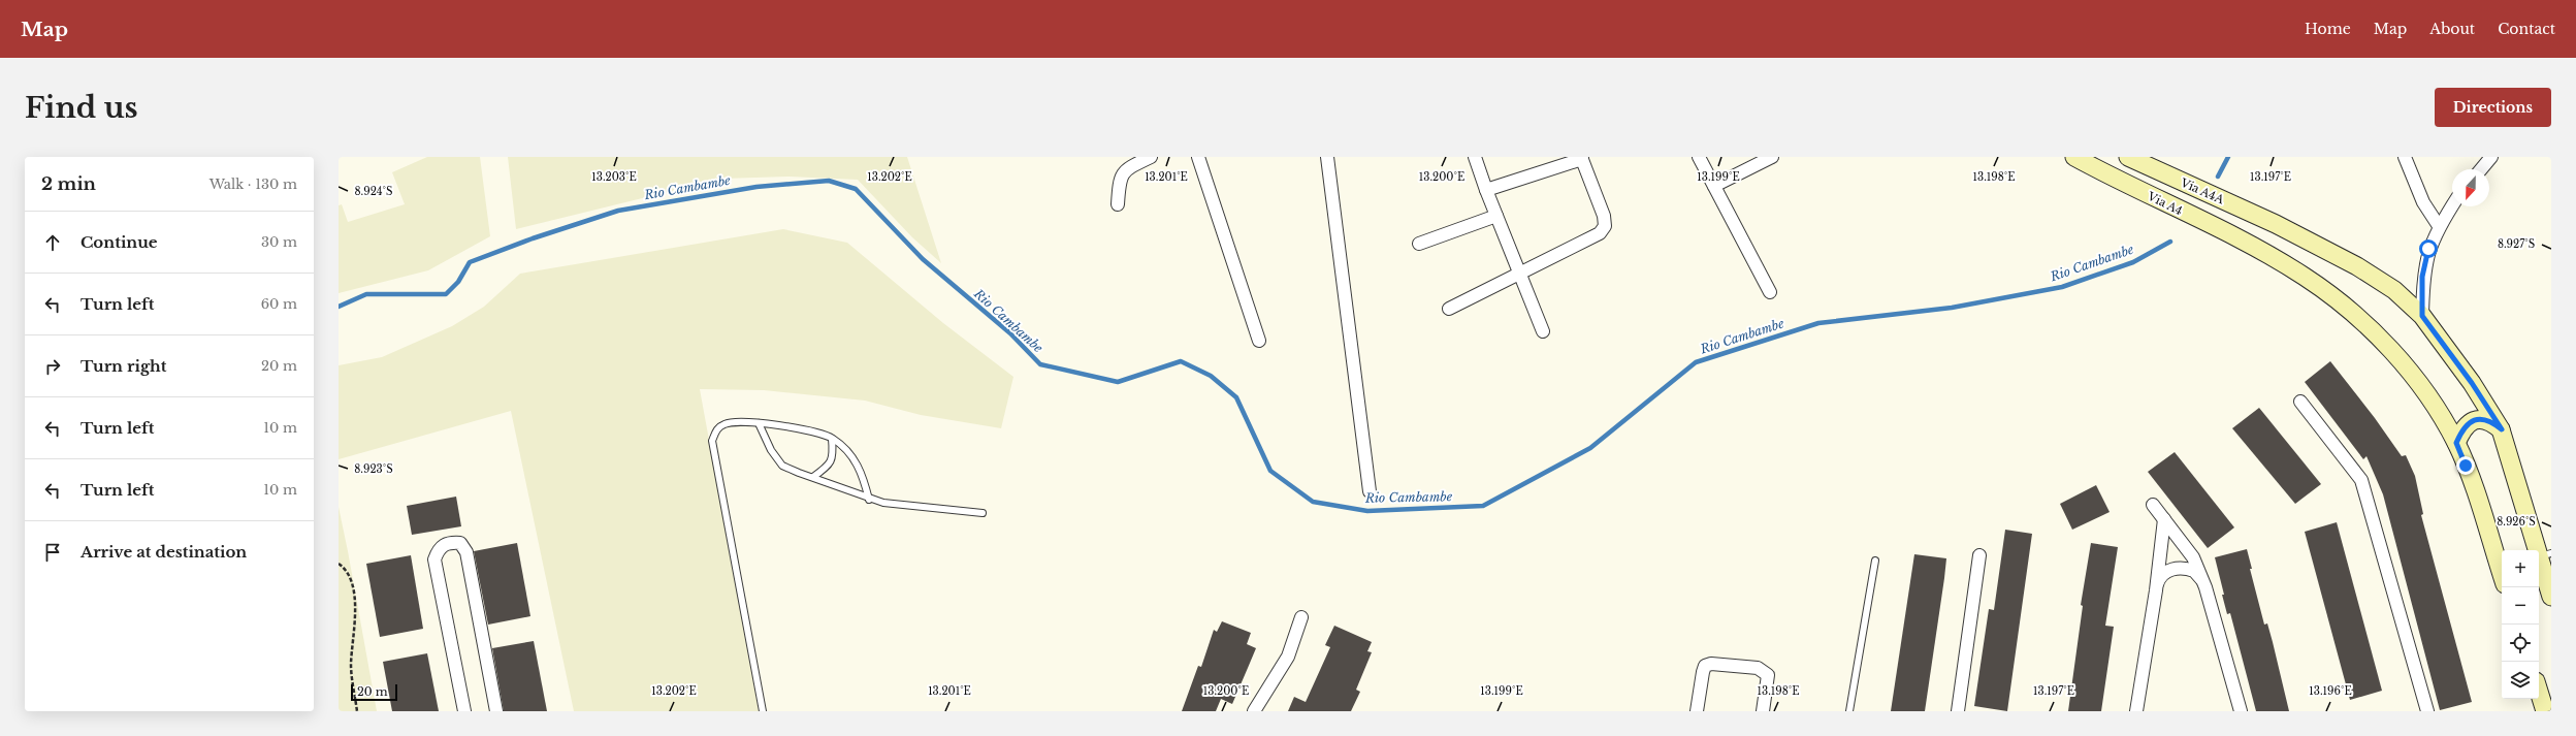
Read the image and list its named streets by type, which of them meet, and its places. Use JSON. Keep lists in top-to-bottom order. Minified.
{"streets":{"main road":["Via A4A","Via A4"]},"water":["Rio Cambambe"],"scale_bar":"20 m","north":"bottom","page":{"header":"Map","nav":["Home","Map","About","Contact"],"buttons":"Directions","title":"Find us","heading":["2 min","Walk · 130 m"],"list":[["Continue","30 m"],["Turn left","60 m"],["Turn right","20 m"],["Turn left","10 m"],["Turn left","10 m"],"Arrive at destination"],"map_buttons":["+","−"],"scale":"20 m"},"coordinates":["13.203°E","13.202°E","13.201°E","13.200°E","13.199°E","13.198°E","13.197°E","8.924°S","8.927°S","8.923°S","8.926°S","13.196°E"]}
